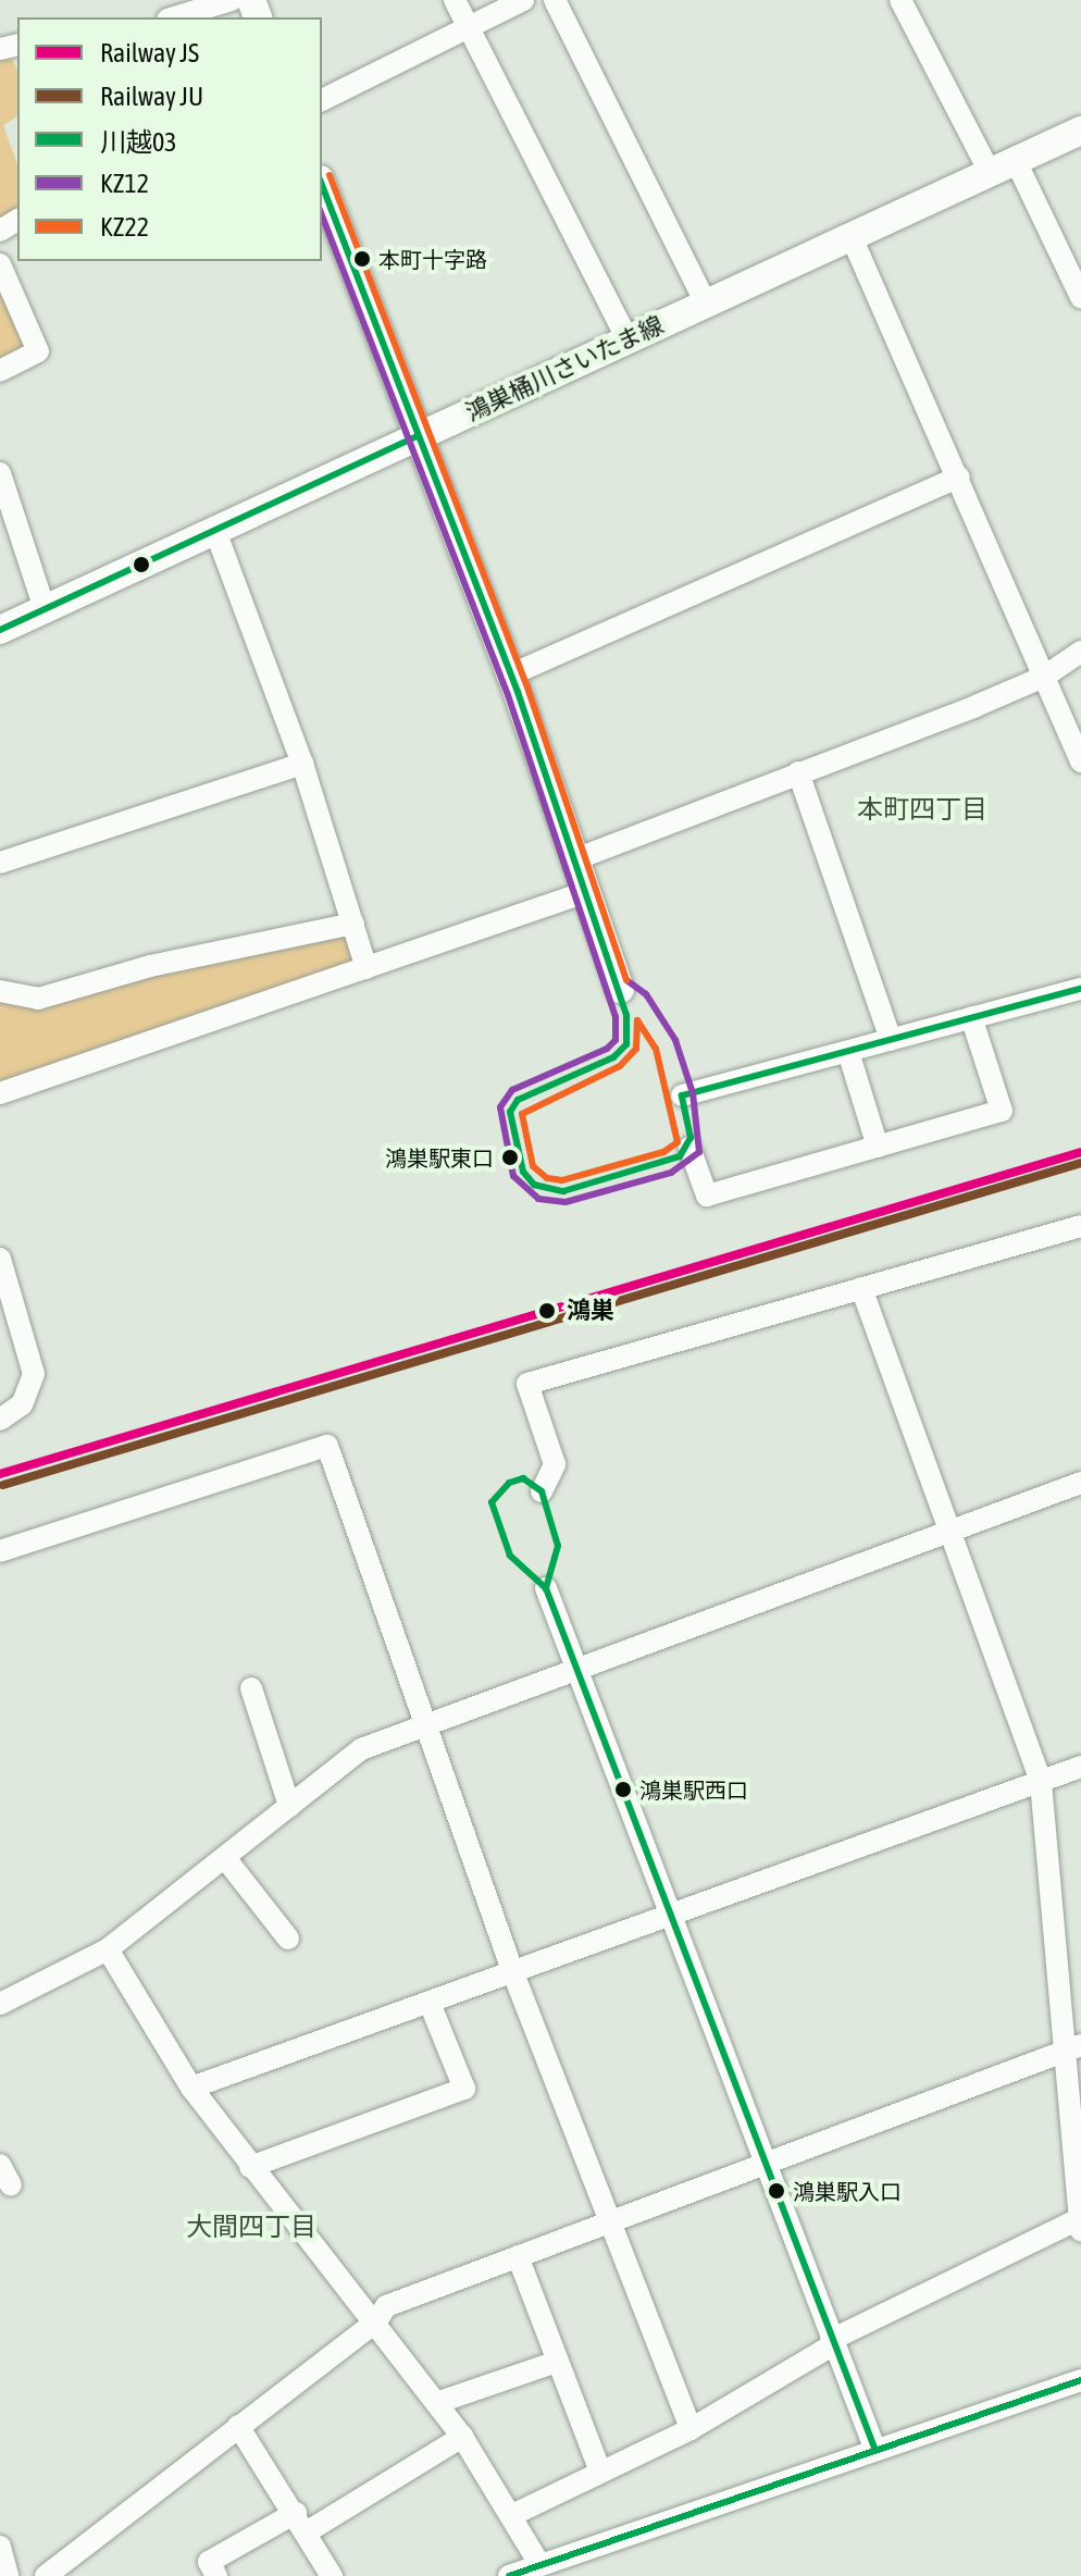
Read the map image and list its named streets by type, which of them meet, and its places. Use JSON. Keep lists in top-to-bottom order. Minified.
{"streets":{"main road":["鴻巣桶川さいたま線"]},"districts":["本町四丁目","大間四丁目"],"places":["本町十字路","鴻巣駅東口","鴻巣","鴻巣駅西口","鴻巣駅入口"],"lines":["transit line KZ22","transit line 川越03","transit line KZ12","rail line JS","rail line JU"],"legend":["Railway JS","Railway JU","川越03","KZ12","KZ22"]}
